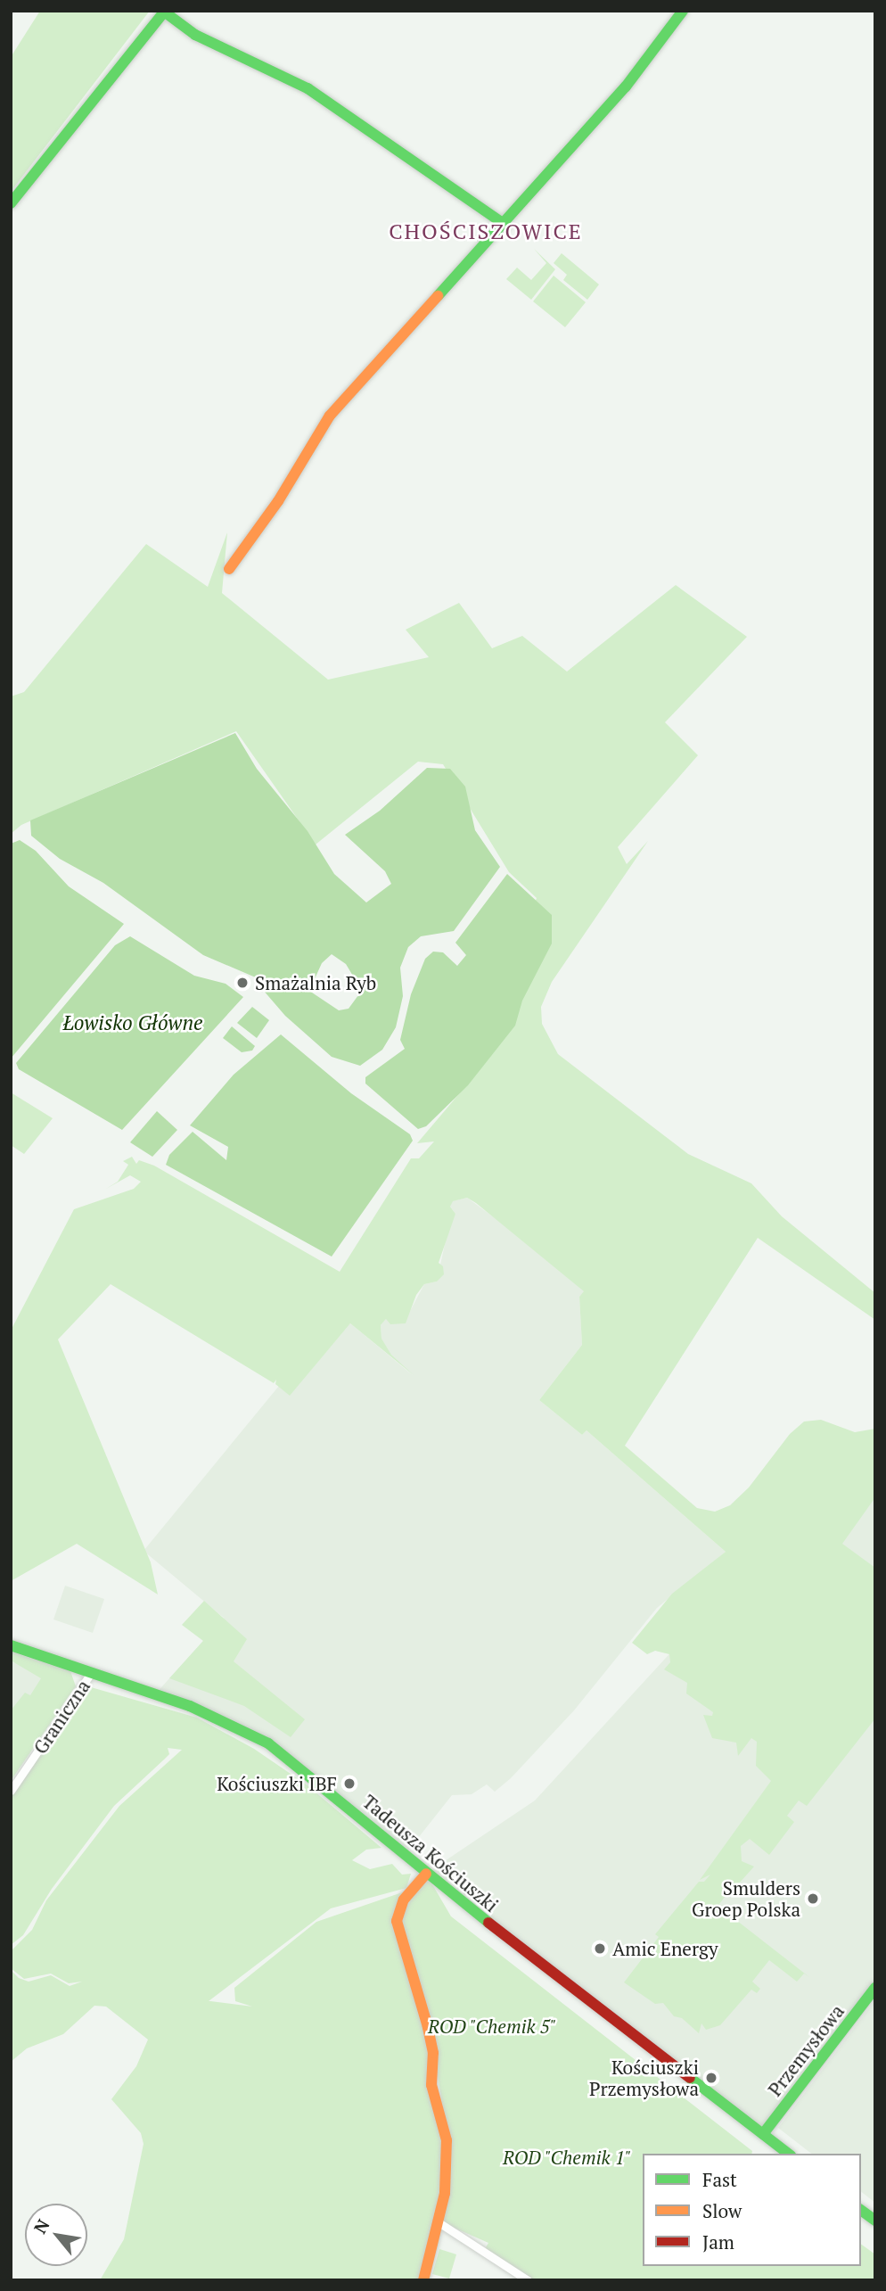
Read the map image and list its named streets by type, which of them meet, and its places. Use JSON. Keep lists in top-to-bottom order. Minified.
{"streets":{"street":["Graniczna","Tadeusza Kościuszki","Przemysłowa"]},"crossings":[["Graniczna","Tadeusza Kościuszki"],["Tadeusza Kościuszki","Przemysłowa"]],"districts":["CHOŚCISZOWICE"],"water":["Łowisko Główne"],"parks":["ROD \"Chemik 5\"","ROD \"Chemik 1\""],"places":["Smażalnia Ryb","Kościuszki IBF","Smulders Groep Polska","Amic Energy","Kościuszki Przemysłowa"],"legend":["Fast","Slow","Jam"],"north":"top left"}
